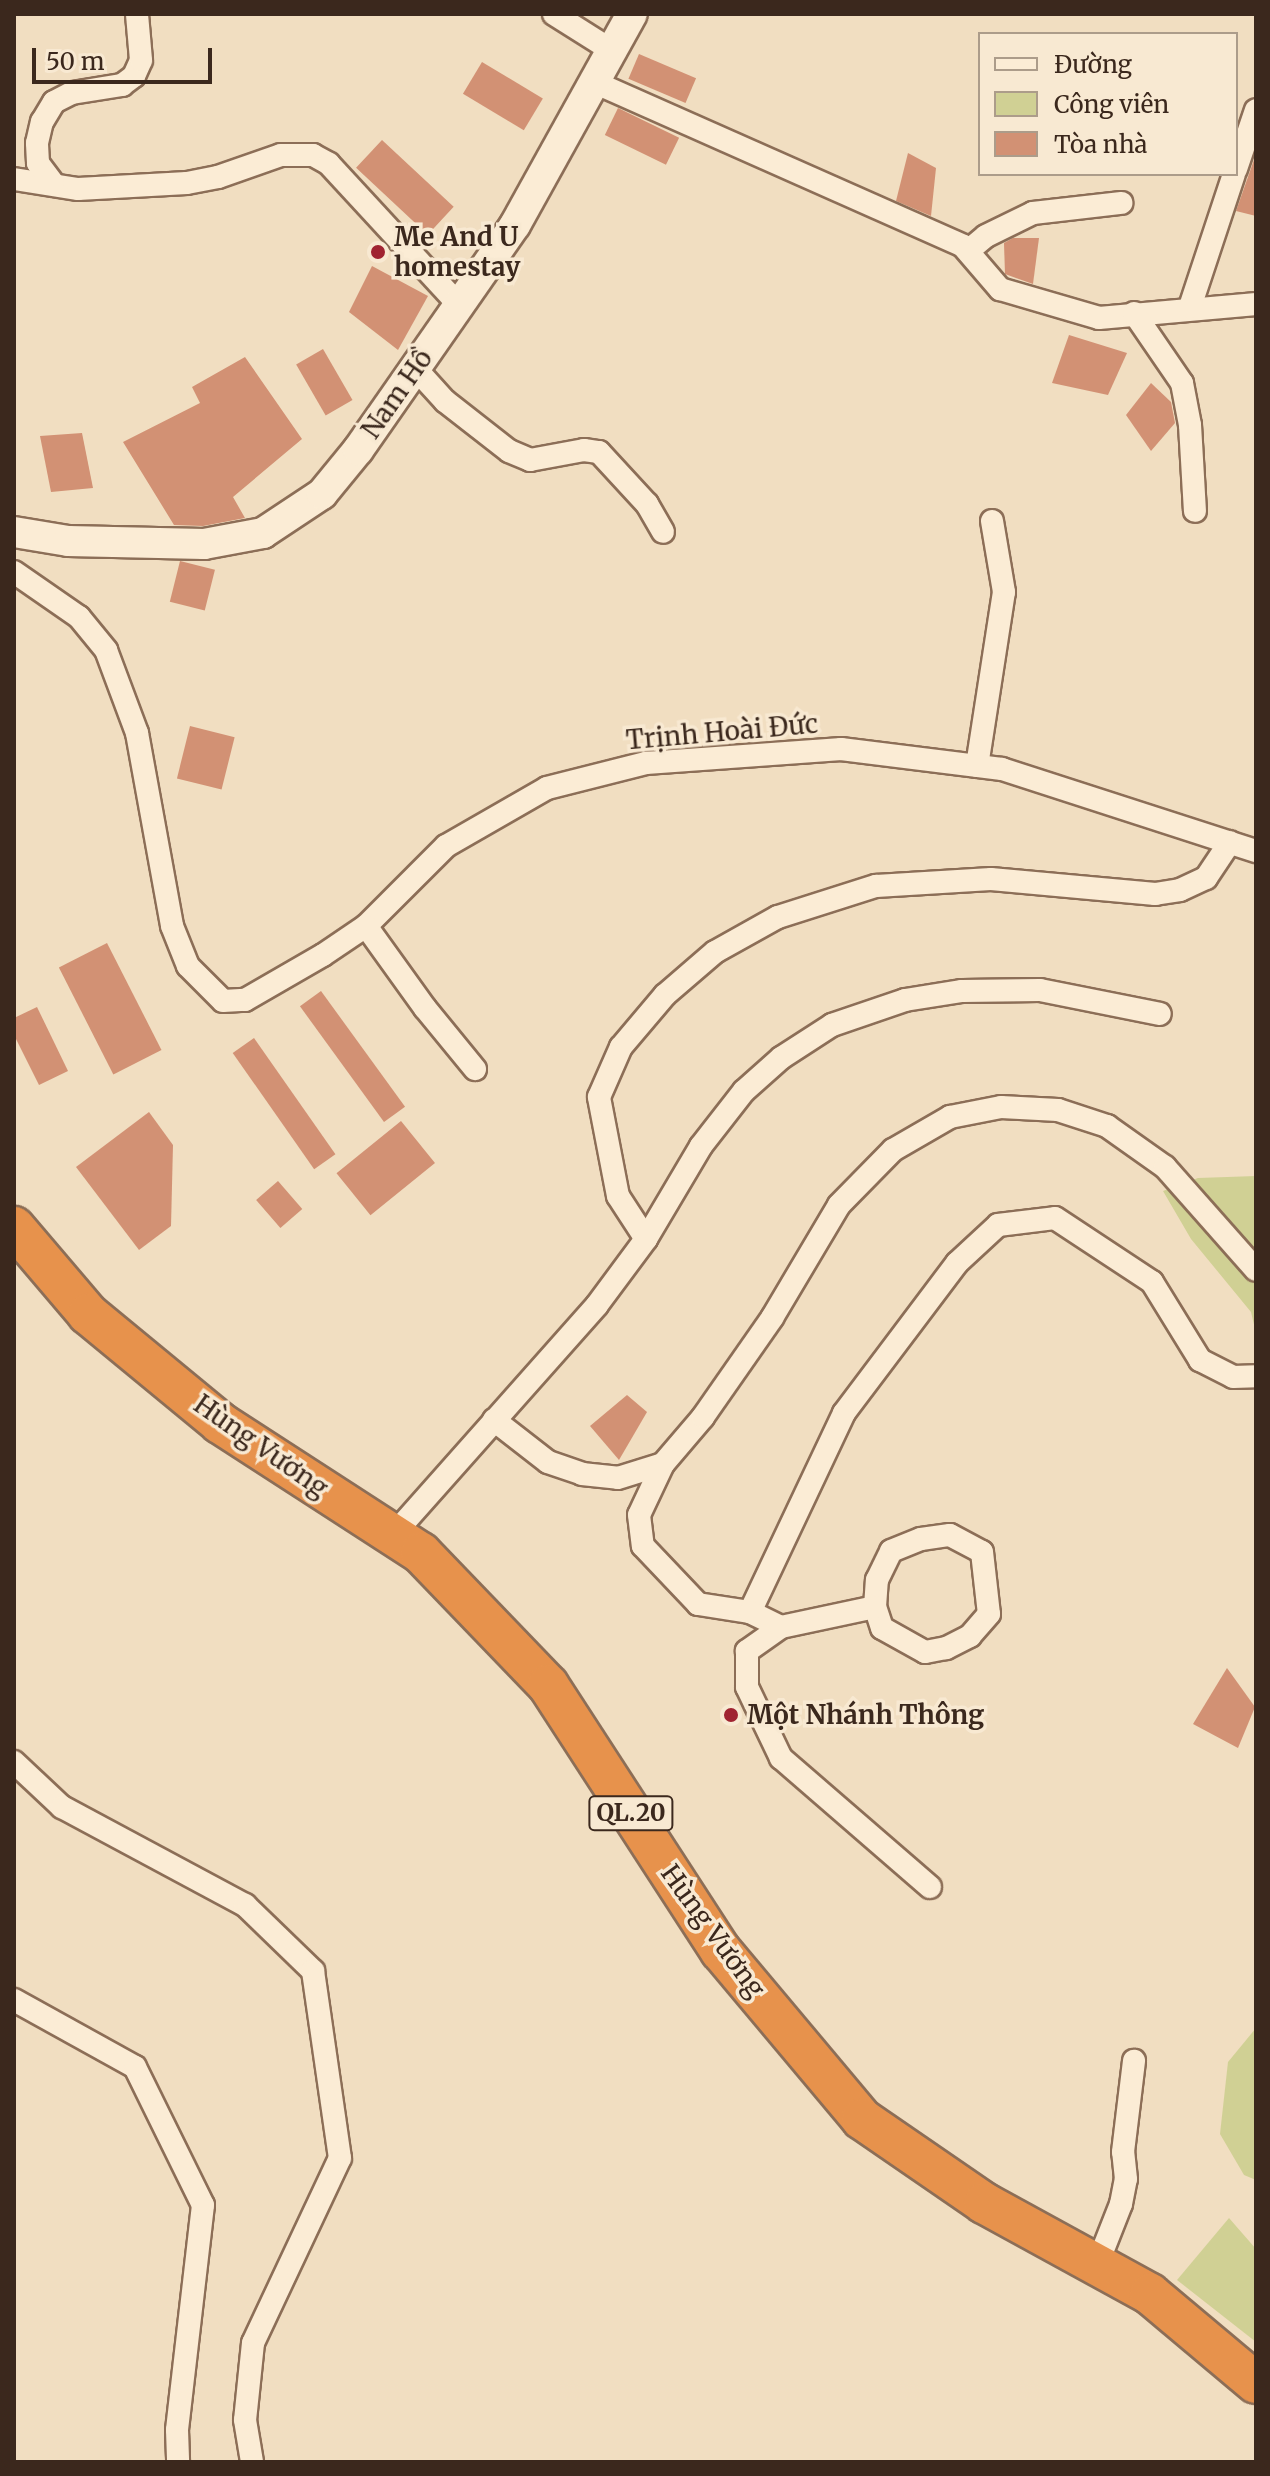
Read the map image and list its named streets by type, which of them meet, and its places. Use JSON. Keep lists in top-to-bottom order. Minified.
{"streets":{"highway":["Hùng Vương","QL.20"],"street":["Nam Hồ","Trịnh Hoài Đức"]},"places":["Me And U homestay","Một Nhánh Thông"],"legend":["Đường","Công viên","Tòa nhà"],"scale_bar":"50 m"}
